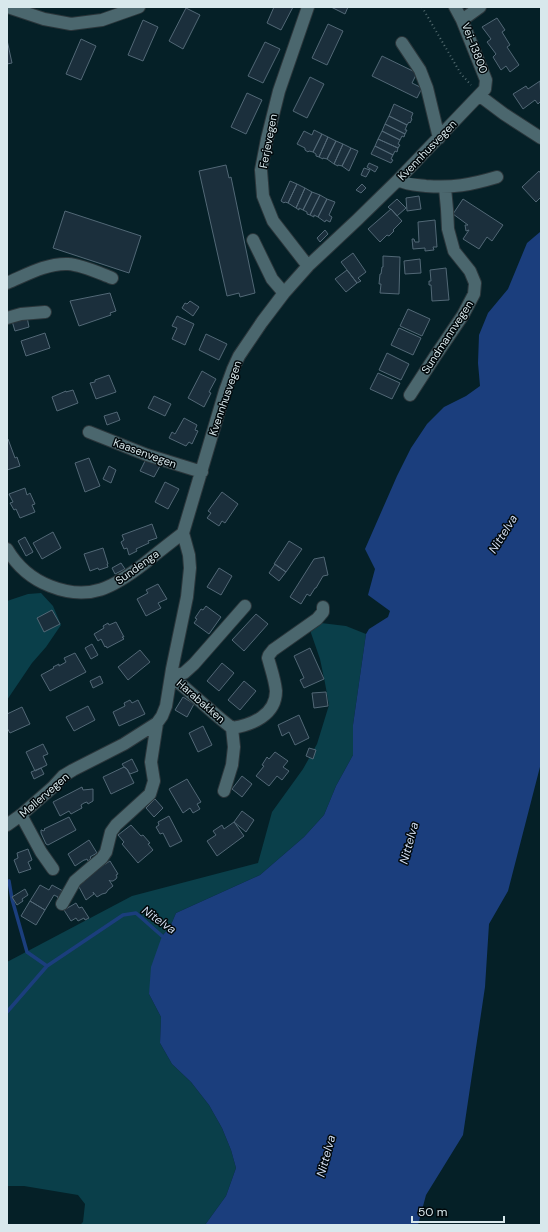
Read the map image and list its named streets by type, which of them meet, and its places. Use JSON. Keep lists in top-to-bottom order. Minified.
{"streets":{"street":["Vei-13800","Ferjevegen","Kvennhusvegen","Sundmannvegen","Kaasenvegen","Sundenga","Harabakken","Møllervegen"]},"crossings":[["Vei-13800","Kvennhusvegen"],["Ferjevegen","Kvennhusvegen"],["Kvennhusvegen","Kaasenvegen"],["Kvennhusvegen","Sundenga"]],"water":["Nittelva","Nitelva"],"scale_bar":"50 m"}
